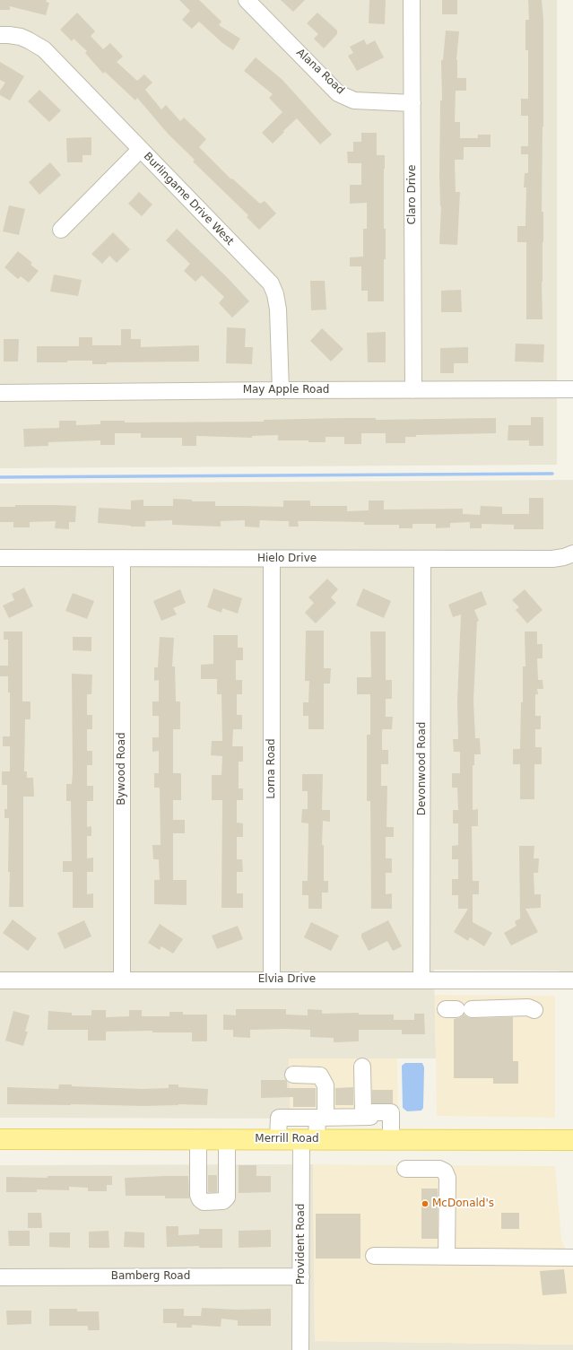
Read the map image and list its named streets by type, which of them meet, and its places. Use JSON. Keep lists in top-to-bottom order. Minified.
{"streets":{"main road":["Merrill Road"],"street":["Alana Road","Claro Drive","Burlingame Drive West","May Apple Road","Hielo Drive","Bywood Road","Lorna Road","Devonwood Road","Elvia Drive","Provident Road","Bamberg Road"]},"crossings":[["Alana Road","Claro Drive"],["Claro Drive","May Apple Road"],["Burlingame Drive West","May Apple Road"],["Hielo Drive","Bywood Road"],["Hielo Drive","Lorna Road"],["Hielo Drive","Devonwood Road"],["Bywood Road","Elvia Drive"],["Lorna Road","Elvia Drive"],["Devonwood Road","Elvia Drive"],["Merrill Road","Provident Road"],["Provident Road","Bamberg Road"]],"places":["McDonald's"]}
